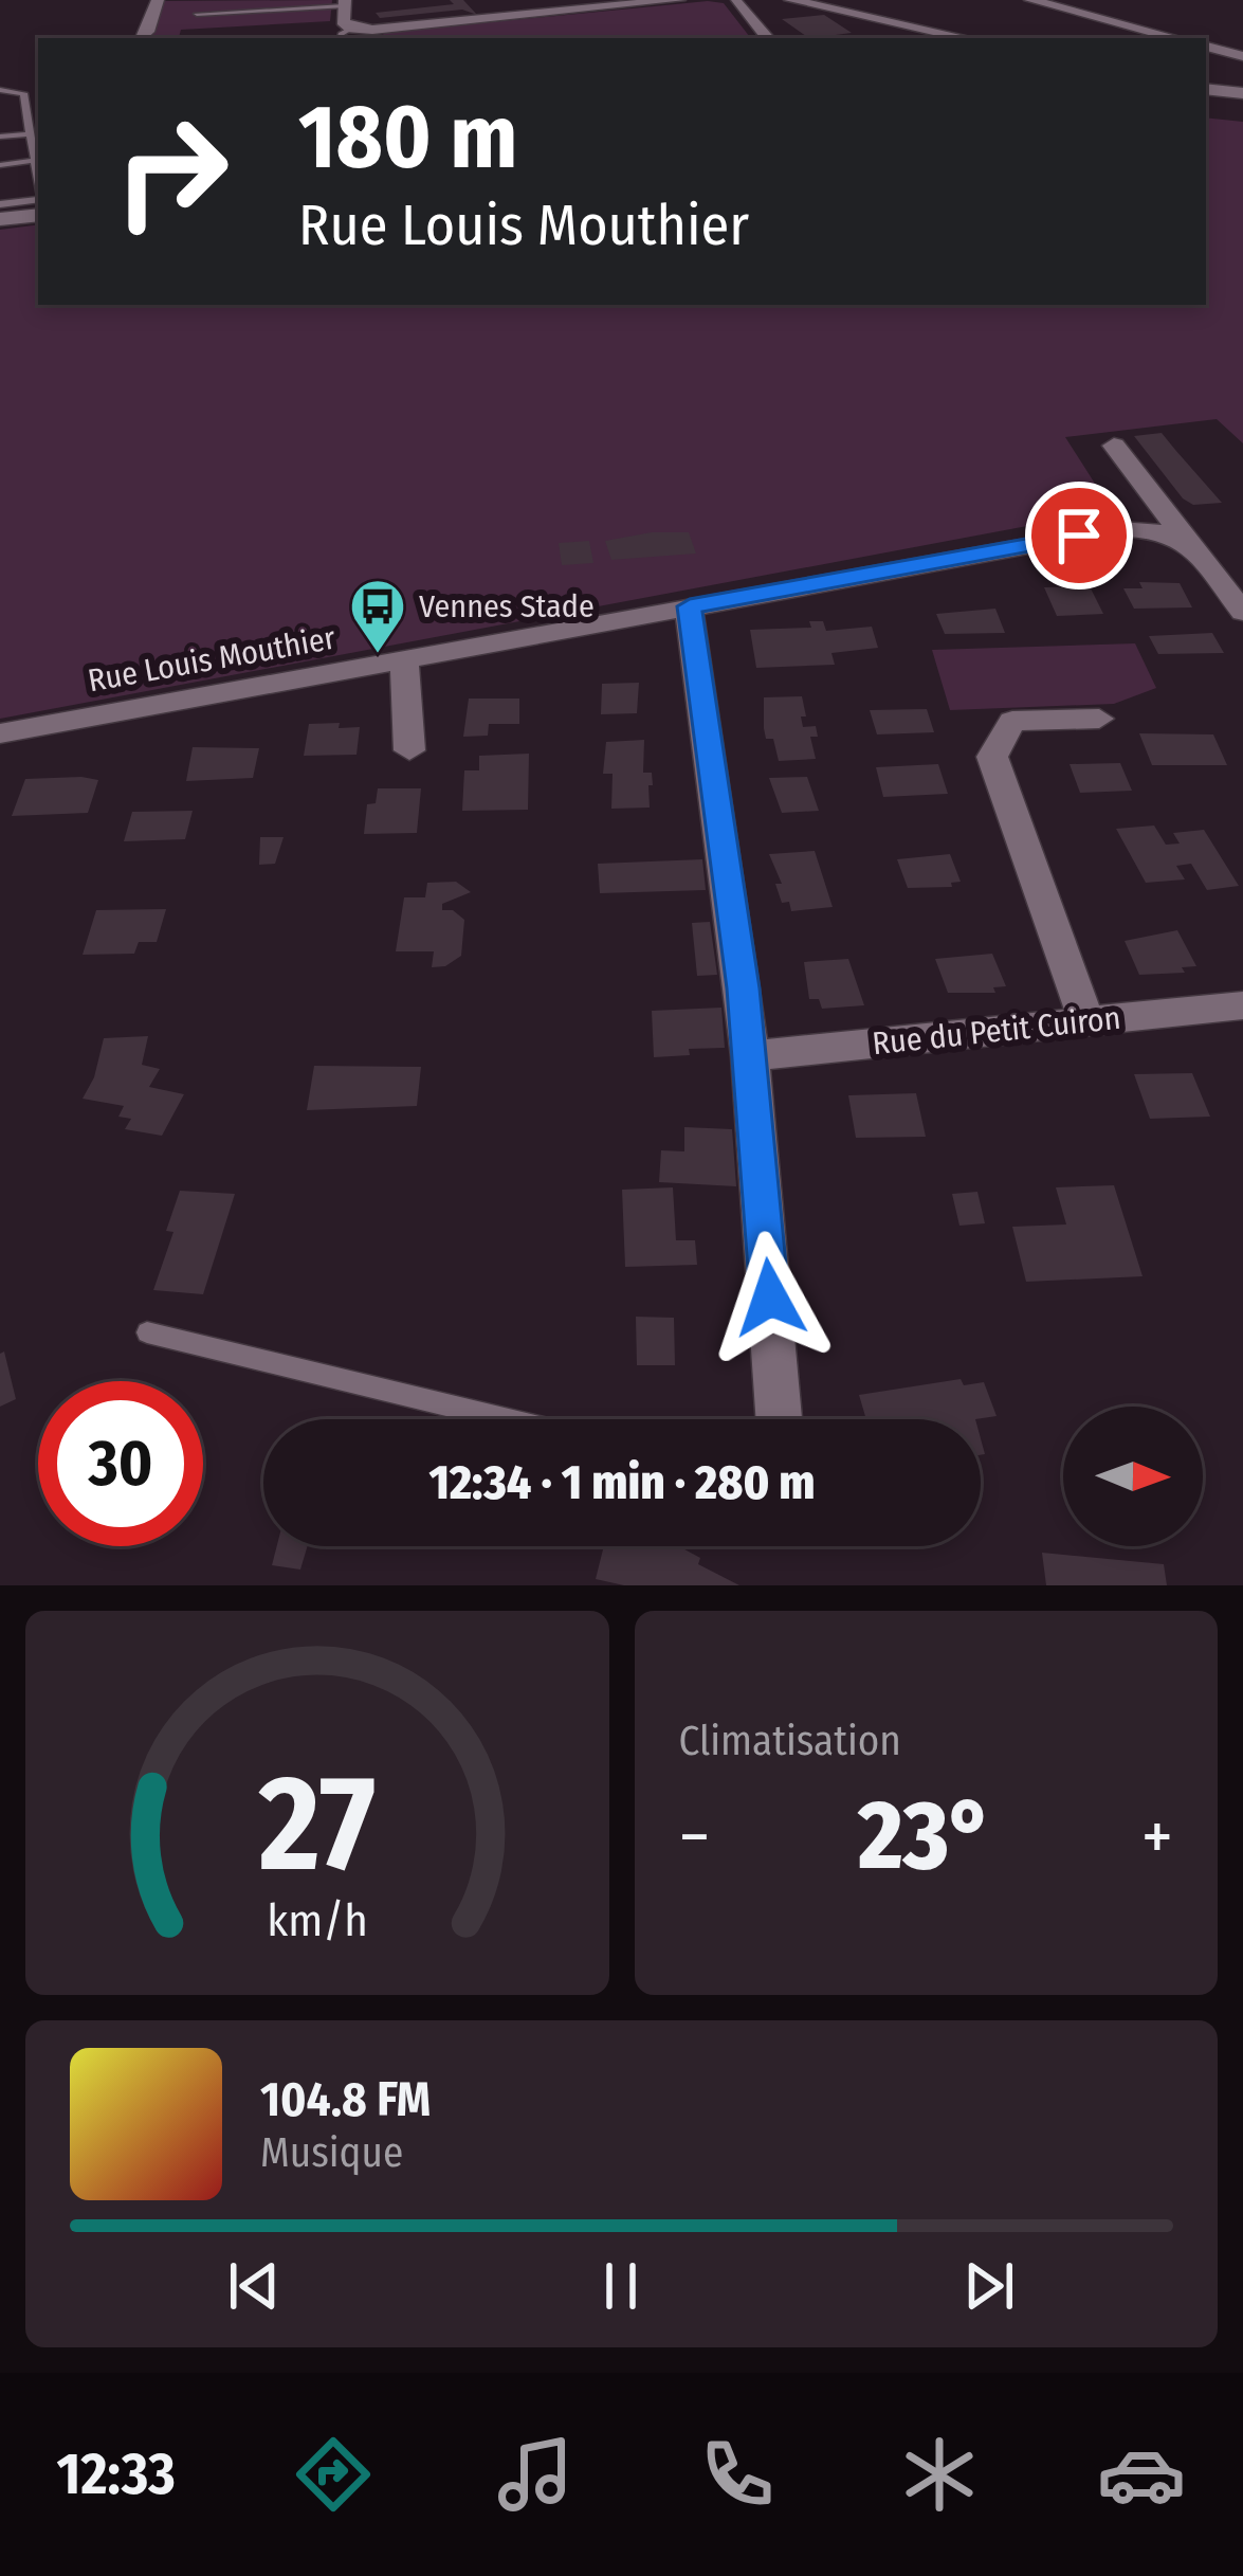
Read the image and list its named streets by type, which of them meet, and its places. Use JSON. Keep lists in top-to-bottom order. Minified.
{"streets":{"street":["Rue Louis Mouthier","Rue du Petit Cuiron"]},"places":{"bus stop":["Vennes Stade"]},"north":"right","page":{"turn":["180 m","Rue Louis Mouthier"],"limit":"30","trip":"12:34 · 1 min · 280 m","tile":"Climatisation","heat":["−","23°","+"],"song":["104.8 FM","Musique"],"tabs":"12:33","gauge":["27","km/h"]}}
